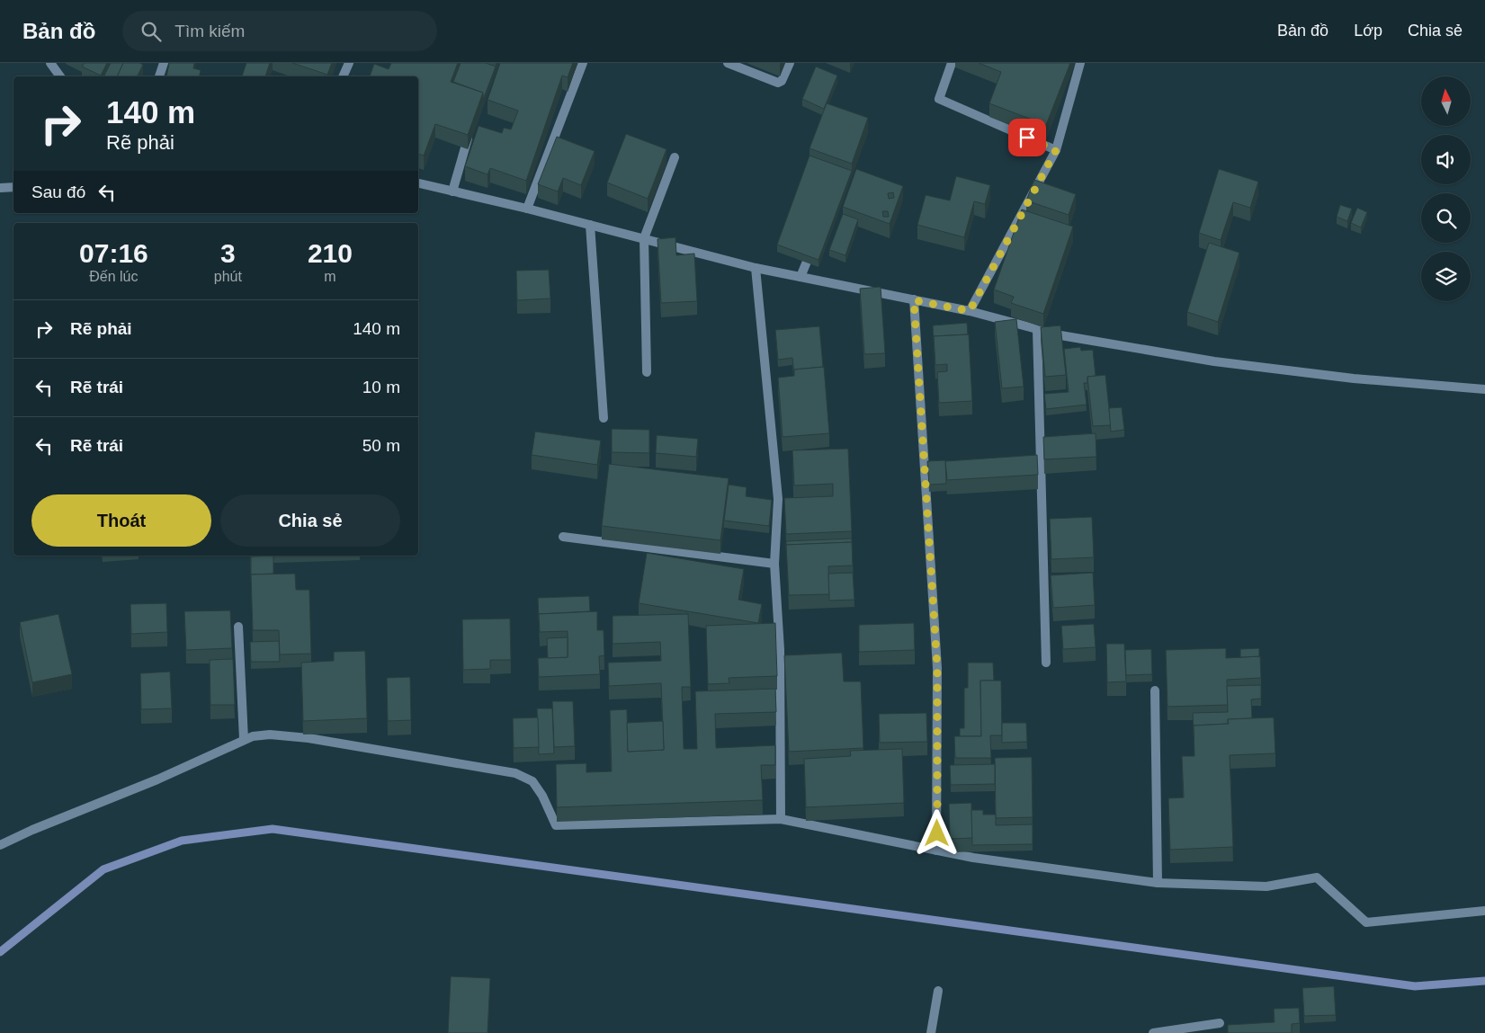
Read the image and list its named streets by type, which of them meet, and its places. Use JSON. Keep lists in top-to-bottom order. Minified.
{"north":"top","page":{"header":"Bản đồ","search":"Tìm kiếm","nav":["Bản đồ","Lớp","Chia sẻ"],"turn":["140 m","Rẽ phải"],"then":"Sau đó","eta":["07:16","Đến lúc","3","phút","210","m"],"list":[{"name":"Rẽ phải","value":"140 m"},{"name":"Rẽ trái","value":"10 m"},{"name":"Rẽ trái","value":"50 m"}],"buttons":["Thoát","Chia sẻ"]}}
